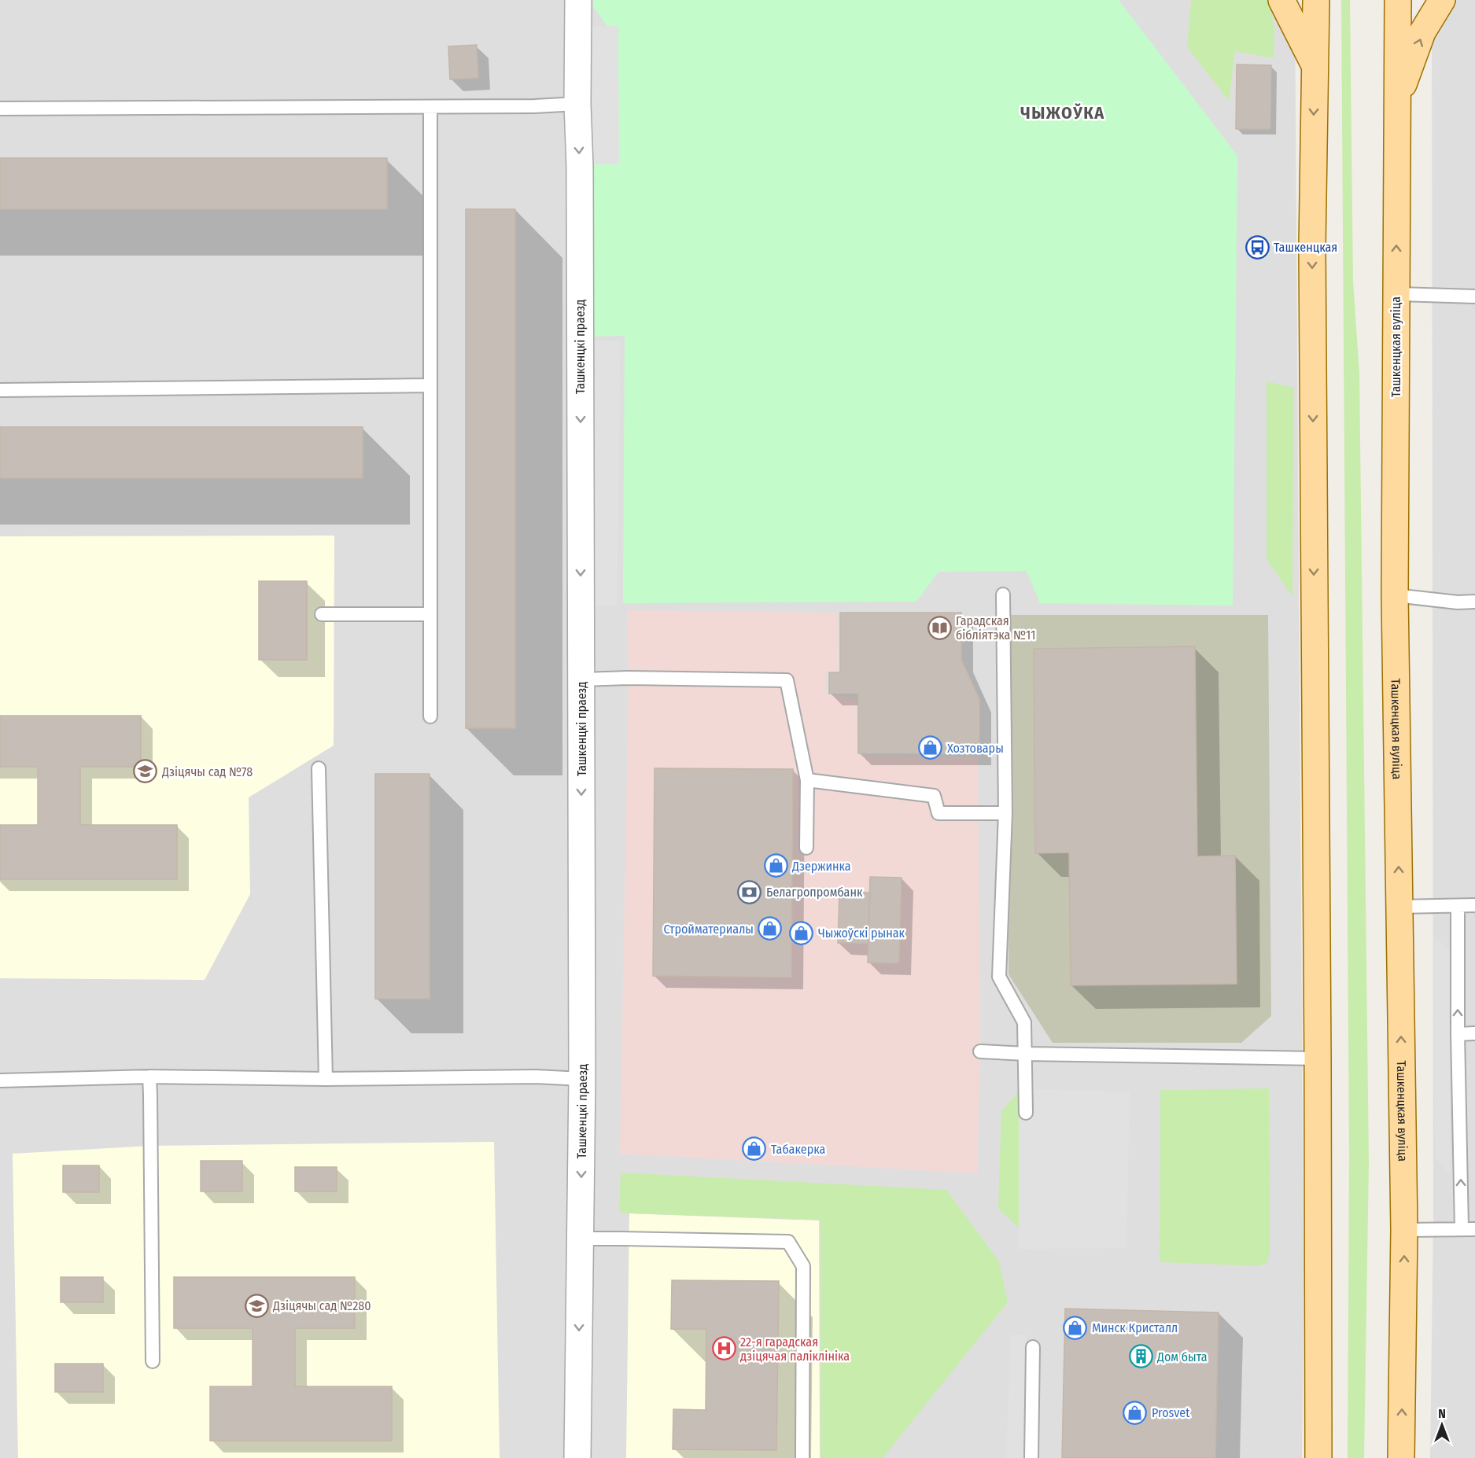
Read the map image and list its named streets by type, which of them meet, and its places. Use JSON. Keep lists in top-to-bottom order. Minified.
{"streets":{"main road":["Ташкенцкая вуліца"],"street":["Ташкенцкі праезд"]},"one_way":["Ташкенцкі праезд"],"districts":["ЧЫЖОЎКА"],"places":{"bus stop":["Ташкенцкая"],"library":["Гарадская бібліятэка №11"],"shop":["Хозтовары","Дзержинка","Стройматериалы","Чыжоўскі рынак","Табакерка","Минск Кристалл","Prosvet"],"school or university":["Дзіцячы сад №78","Дзіцячы сад №280"],"bank":["Белагропромбанк"],"hospital":["22-я гарадская дзіцячая паліклініка"],"building":["Дом быта"]},"north":"top"}
